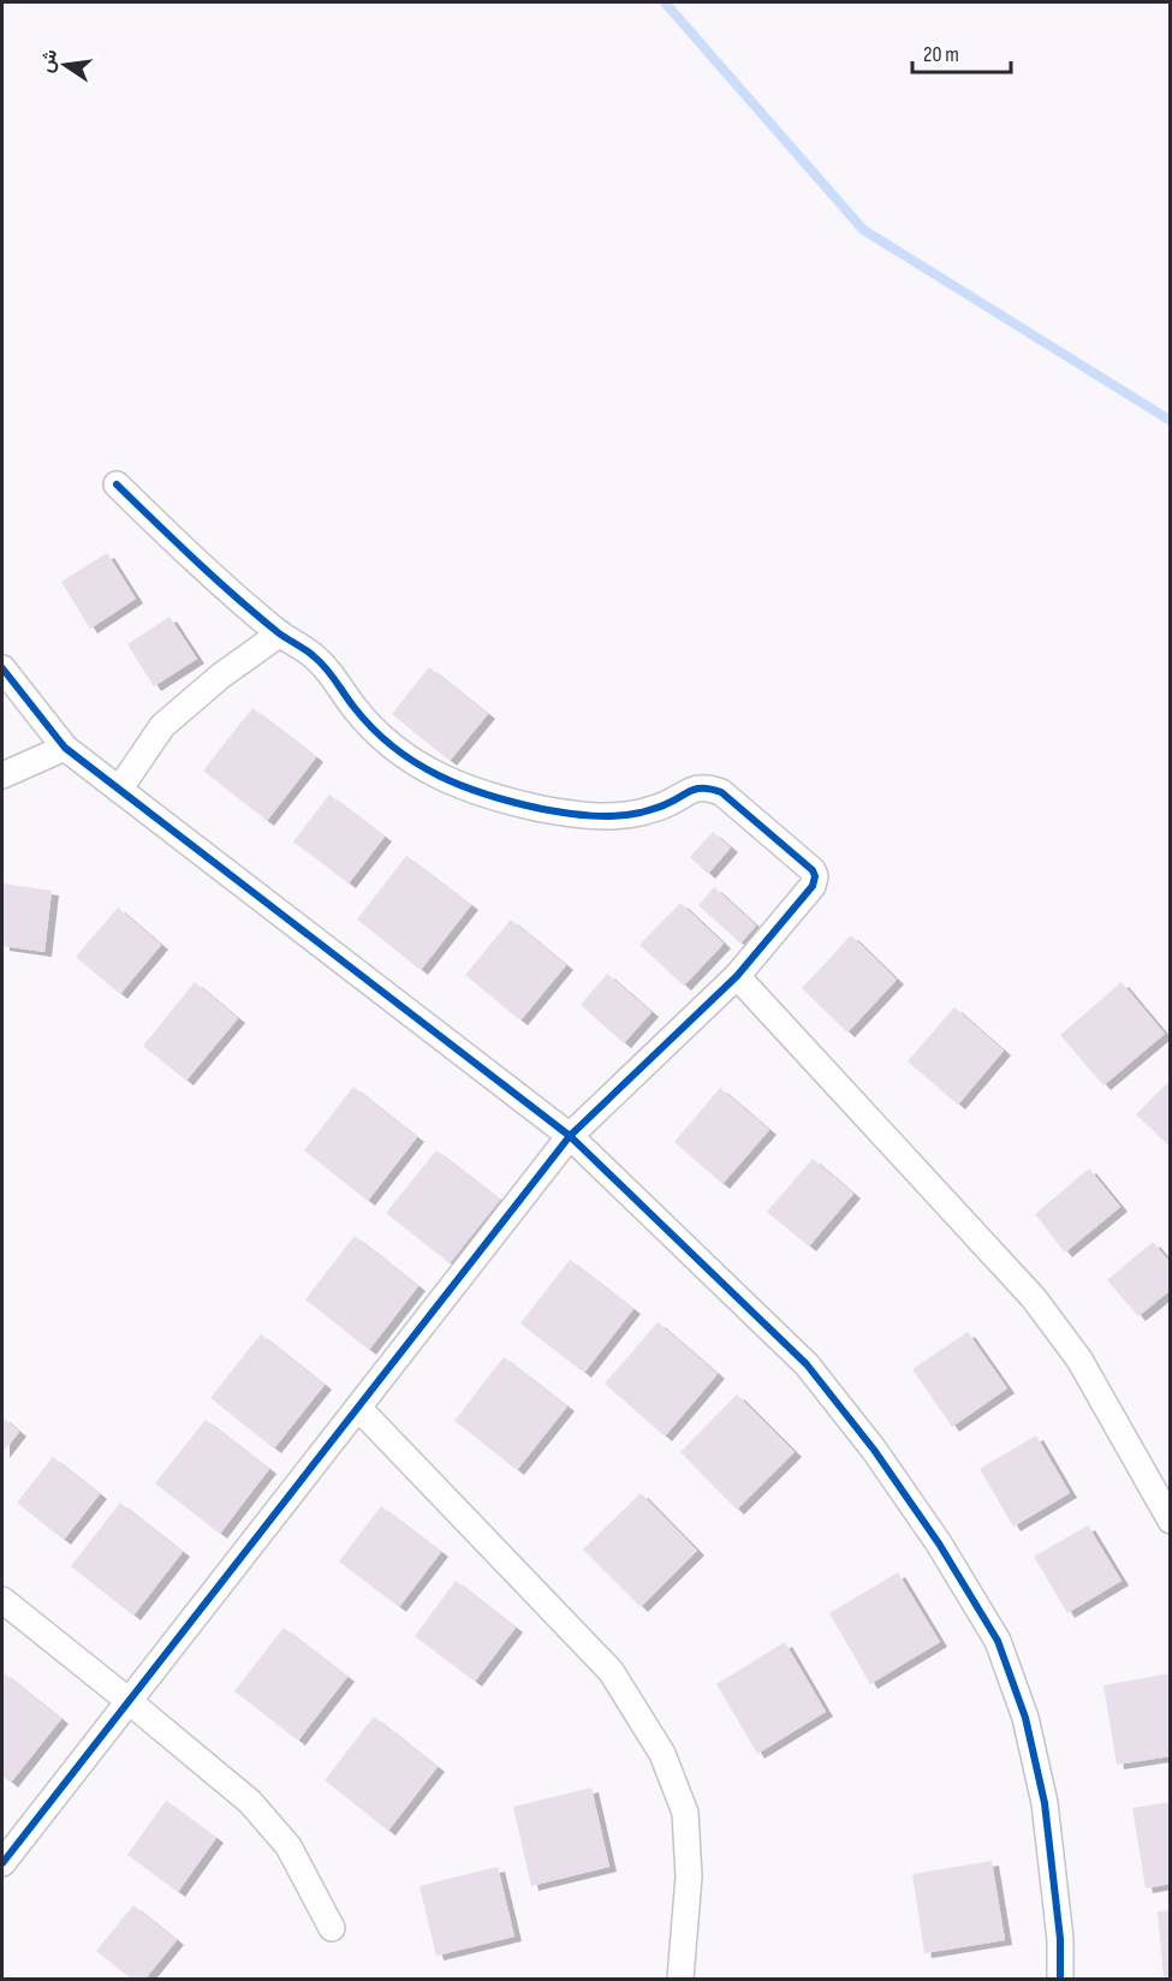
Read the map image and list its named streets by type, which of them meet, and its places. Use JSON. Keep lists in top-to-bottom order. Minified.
{"scale_bar":"20 m","north":"left"}
